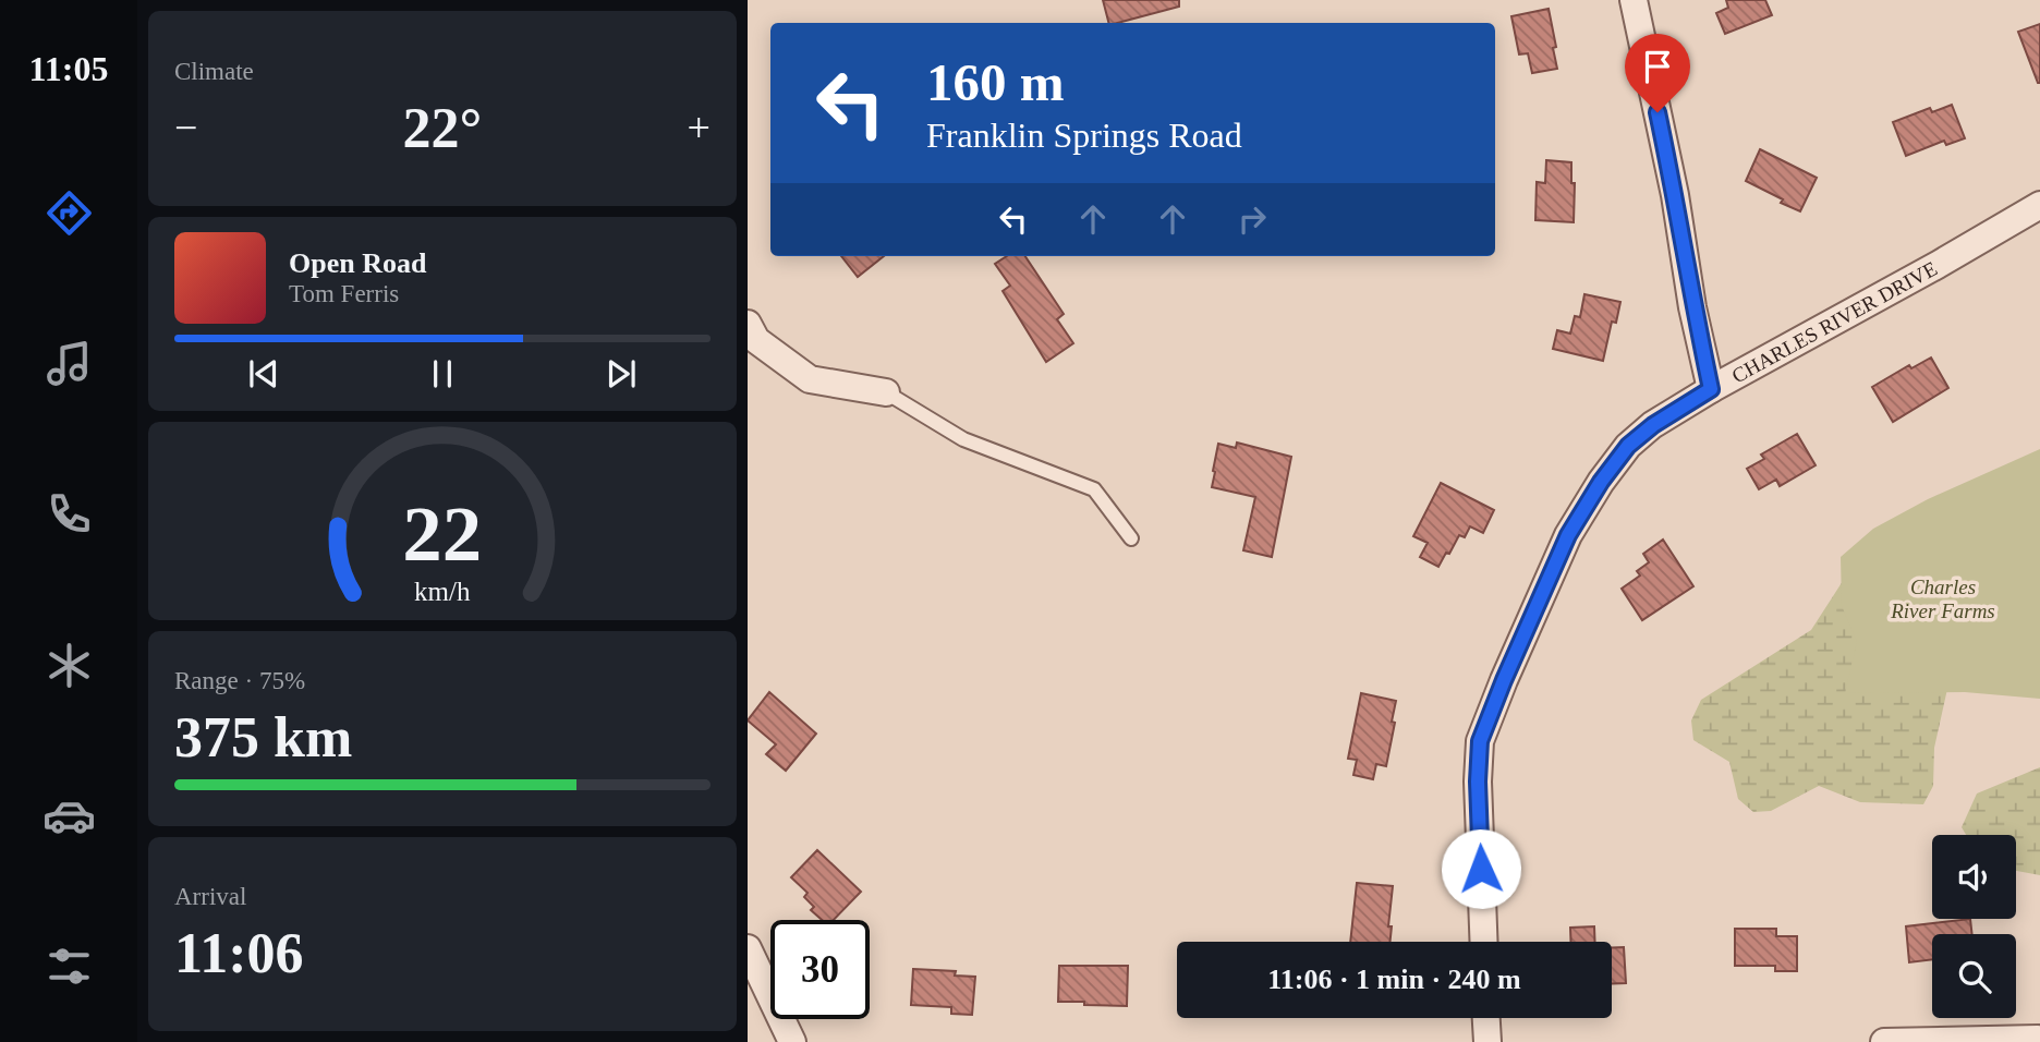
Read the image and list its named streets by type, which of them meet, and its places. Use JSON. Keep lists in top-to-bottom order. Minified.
{"streets":{"street":["CHARLES RIVER DRIVE"]},"parks":["Charles River Farms"],"page":{"tabs":"11:05","tile":["Climate",["Range · 75%","375 km"],["Arrival","11:06"]],"turn":["160 m","Franklin Springs Road"],"heat":["−","22°","+"],"song":["Open Road","Tom Ferris"],"limit":"30","trip":"11:06 · 1 min · 240 m","gauge":["22","km/h"]}}
